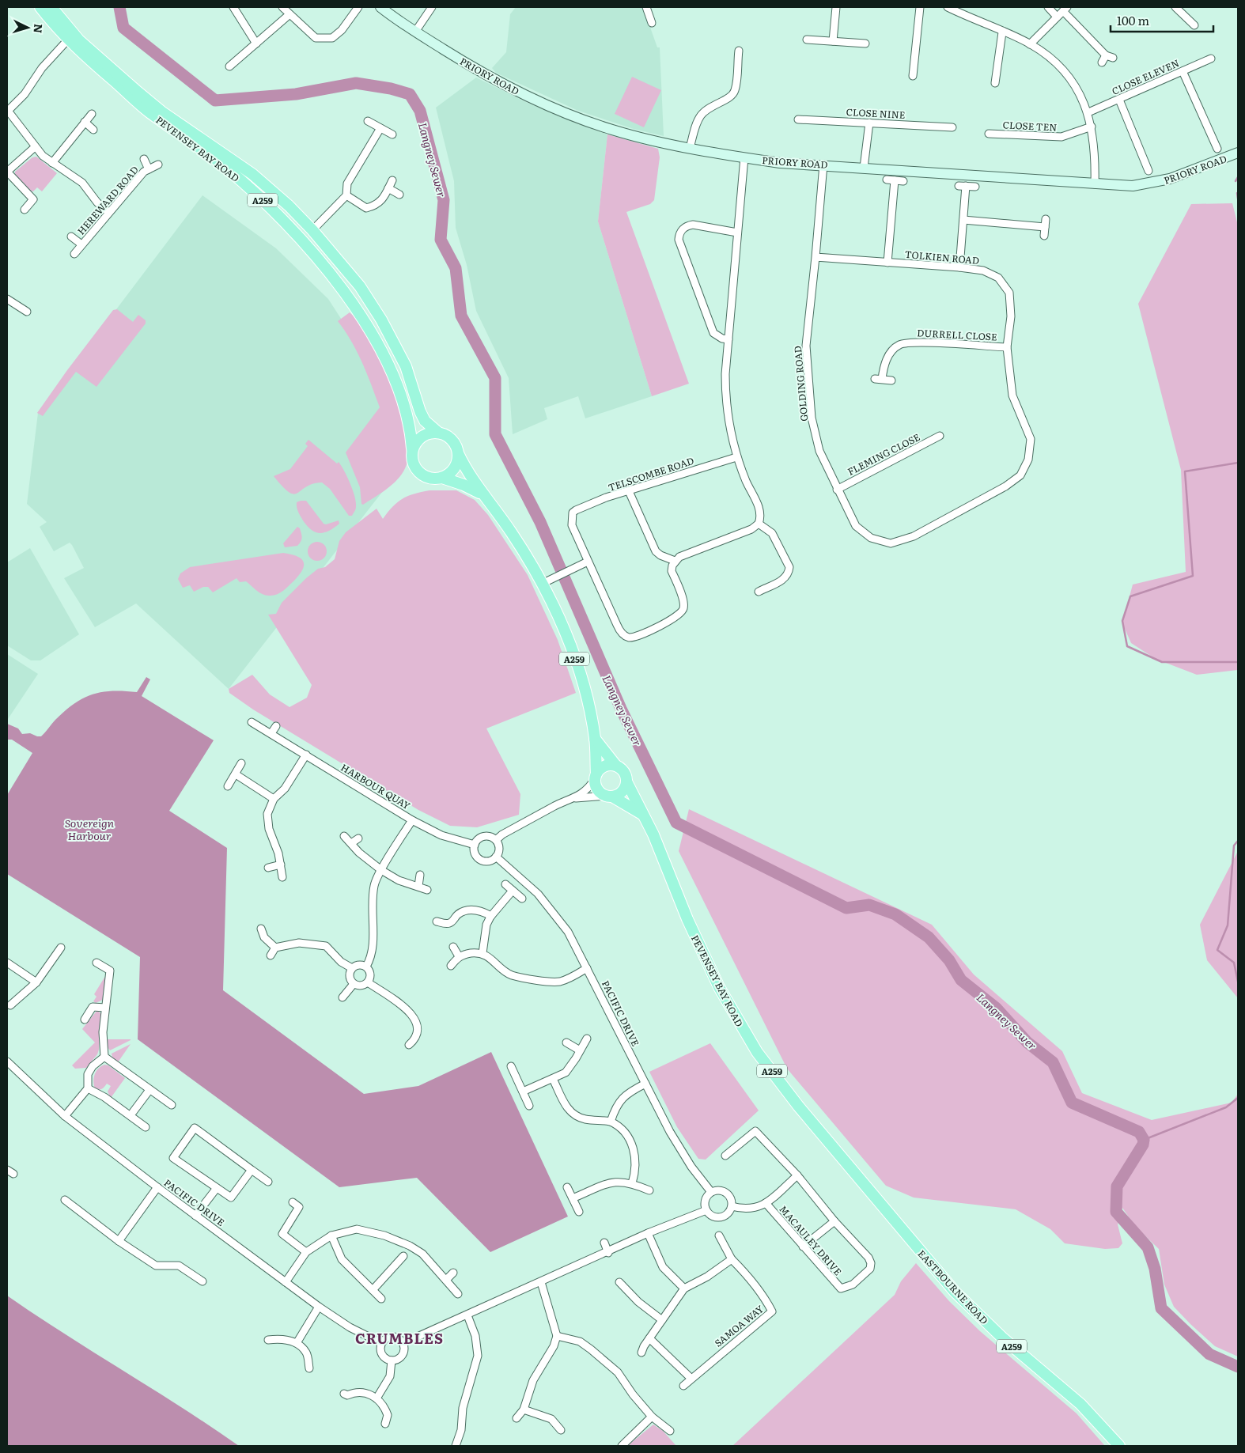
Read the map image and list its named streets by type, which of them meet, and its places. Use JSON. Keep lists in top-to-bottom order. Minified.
{"streets":{"main road":["PEVENSEY BAY ROAD","A259","EASTBOURNE ROAD"],"street":["PRIORY ROAD","CLOSE ELEVEN","CLOSE NINE","CLOSE TEN","HEREWARD ROAD","TOLKIEN ROAD","DURRELL CLOSE","GOLDING ROAD","FLEMING CLOSE","TELSCOMBE ROAD","HARBOUR QUAY","PACIFIC DRIVE","MACAULEY DRIVE","SAMOA WAY"]},"crossings":[["PRIORY ROAD","GOLDING ROAD"],["PEVENSEY BAY ROAD","A259"],["PEVENSEY BAY ROAD","EASTBOURNE ROAD"],["TOLKIEN ROAD","DURRELL CLOSE"],["TOLKIEN ROAD","GOLDING ROAD"],["GOLDING ROAD","FLEMING CLOSE"],["HARBOUR QUAY","PACIFIC DRIVE"],["PACIFIC DRIVE","MACAULEY DRIVE"]],"districts":["CRUMBLES"],"water":["Langney Sewer","Sovereign Harbour"],"scale_bar":"100 m","north":"right"}
